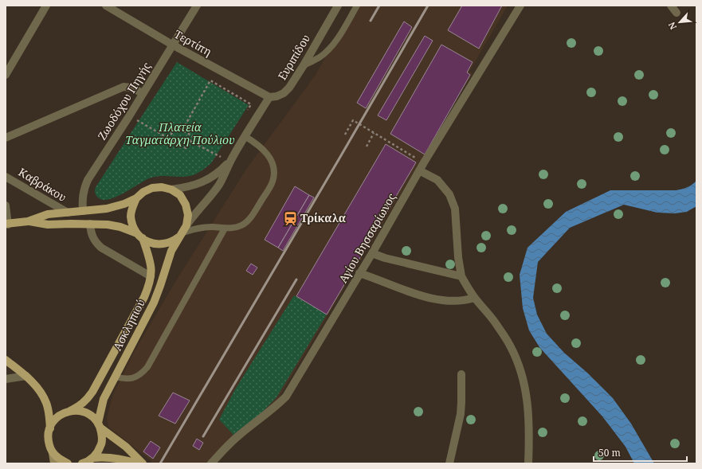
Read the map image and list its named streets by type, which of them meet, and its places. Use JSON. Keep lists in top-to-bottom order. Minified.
{"streets":{"main road":["Ασκληπιού"],"street":["Τερτίπη","Ευριπίδου","Ζωοδόχου Πηγής","Καβράκου","Αγίου Βησσαρίωνος"]},"crossings":[["Τερτίπη","Ευριπίδου"],["Τερτίπη","Ζωοδόχου Πηγής"]],"parks":["Πλατεία Ταγματάρχη Πούλιου"],"places":{"station":["Τρίκαλα"]},"scale_bar":"50 m","north":"bottom left"}
